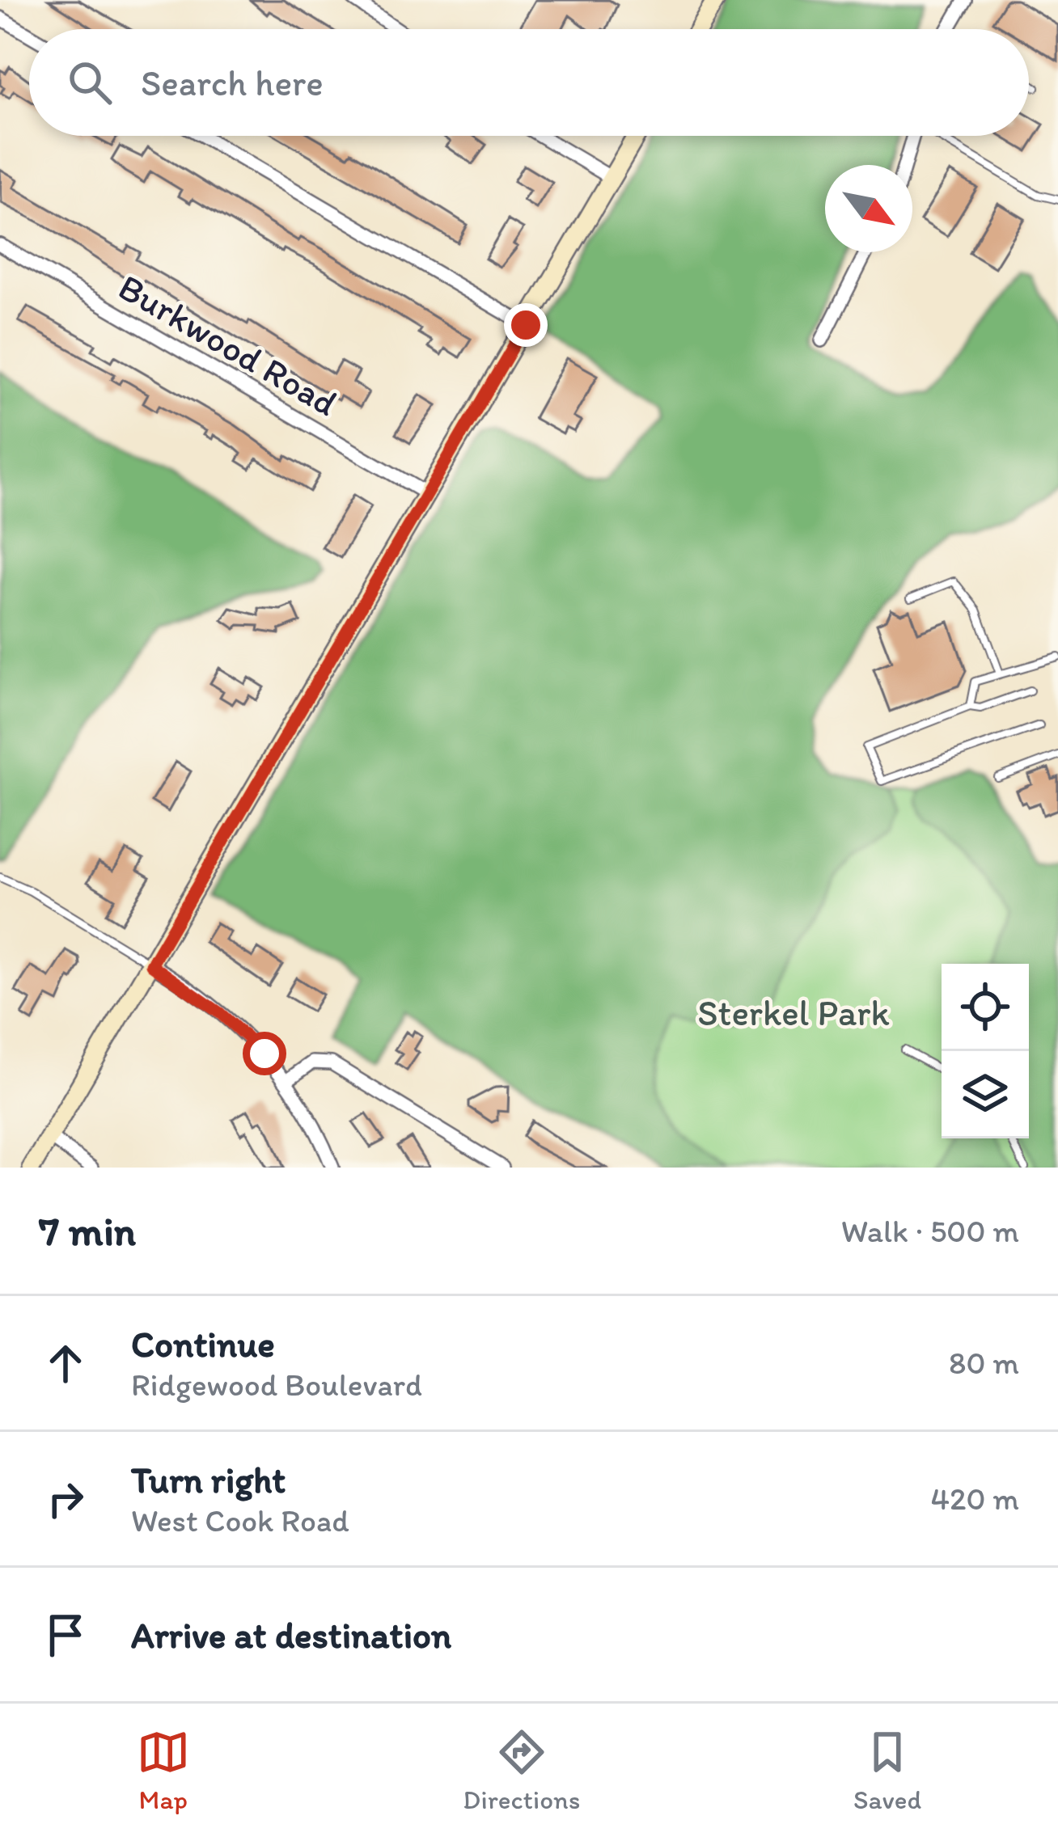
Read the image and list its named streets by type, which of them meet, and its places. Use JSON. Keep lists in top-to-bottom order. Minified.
{"streets":{"street":["Burkwood Road"]},"parks":["Sterkel Park"],"north":"bottom right","page":{"search":"Search here","heading":["7 min","Walk · 500 m"],"list":[["Continue","Ridgewood Boulevard","80 m"],["Turn right","West Cook Road","420 m"],"Arrive at destination"],"nav":["Map","Directions","Saved"]}}
